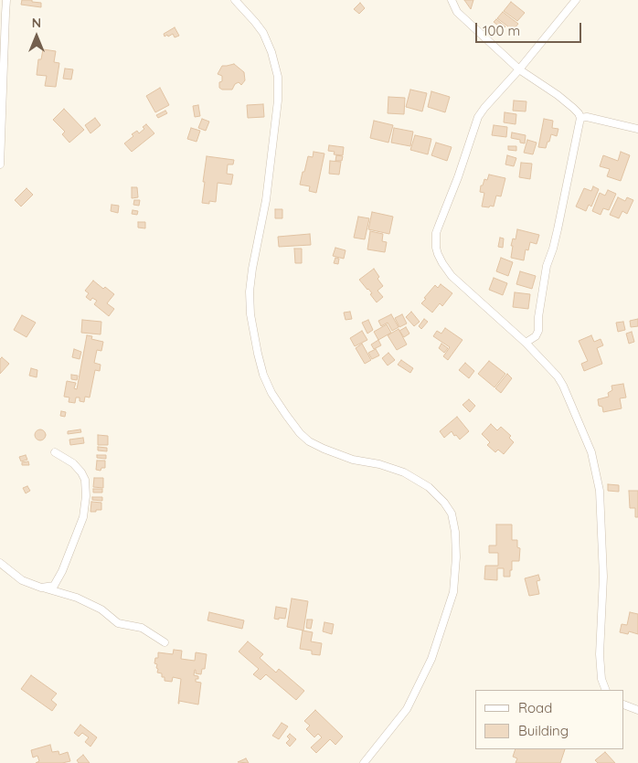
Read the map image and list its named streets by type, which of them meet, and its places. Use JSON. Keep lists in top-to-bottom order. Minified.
{"legend":["Road","Building"],"scale_bar":"100 m","north":"top"}
